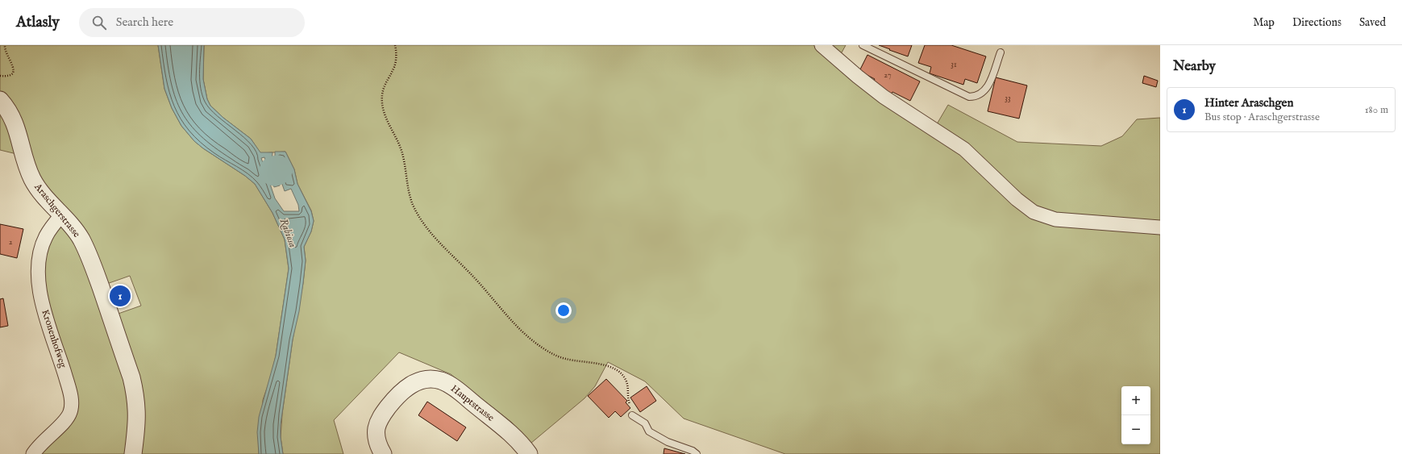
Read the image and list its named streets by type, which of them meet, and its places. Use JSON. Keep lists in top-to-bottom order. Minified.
{"streets":{"street":["Araschgerstrasse","Kronenhofweg","Hauptstrasse"]},"crossings":[["Araschgerstrasse","Kronenhofweg"]],"water":["Rabiosa"],"house_numbers":["31","27","33","2"],"page":{"header":"Atlasly","search":"Search here","nav":["Map","Directions","Saved"],"heading":"Nearby","list":[{"mark":"1","name":"Hinter Araschgen","note":"Bus stop · Araschgerstrasse","value":"180 m"}],"pins":"1","map_buttons":["+","−"]}}
